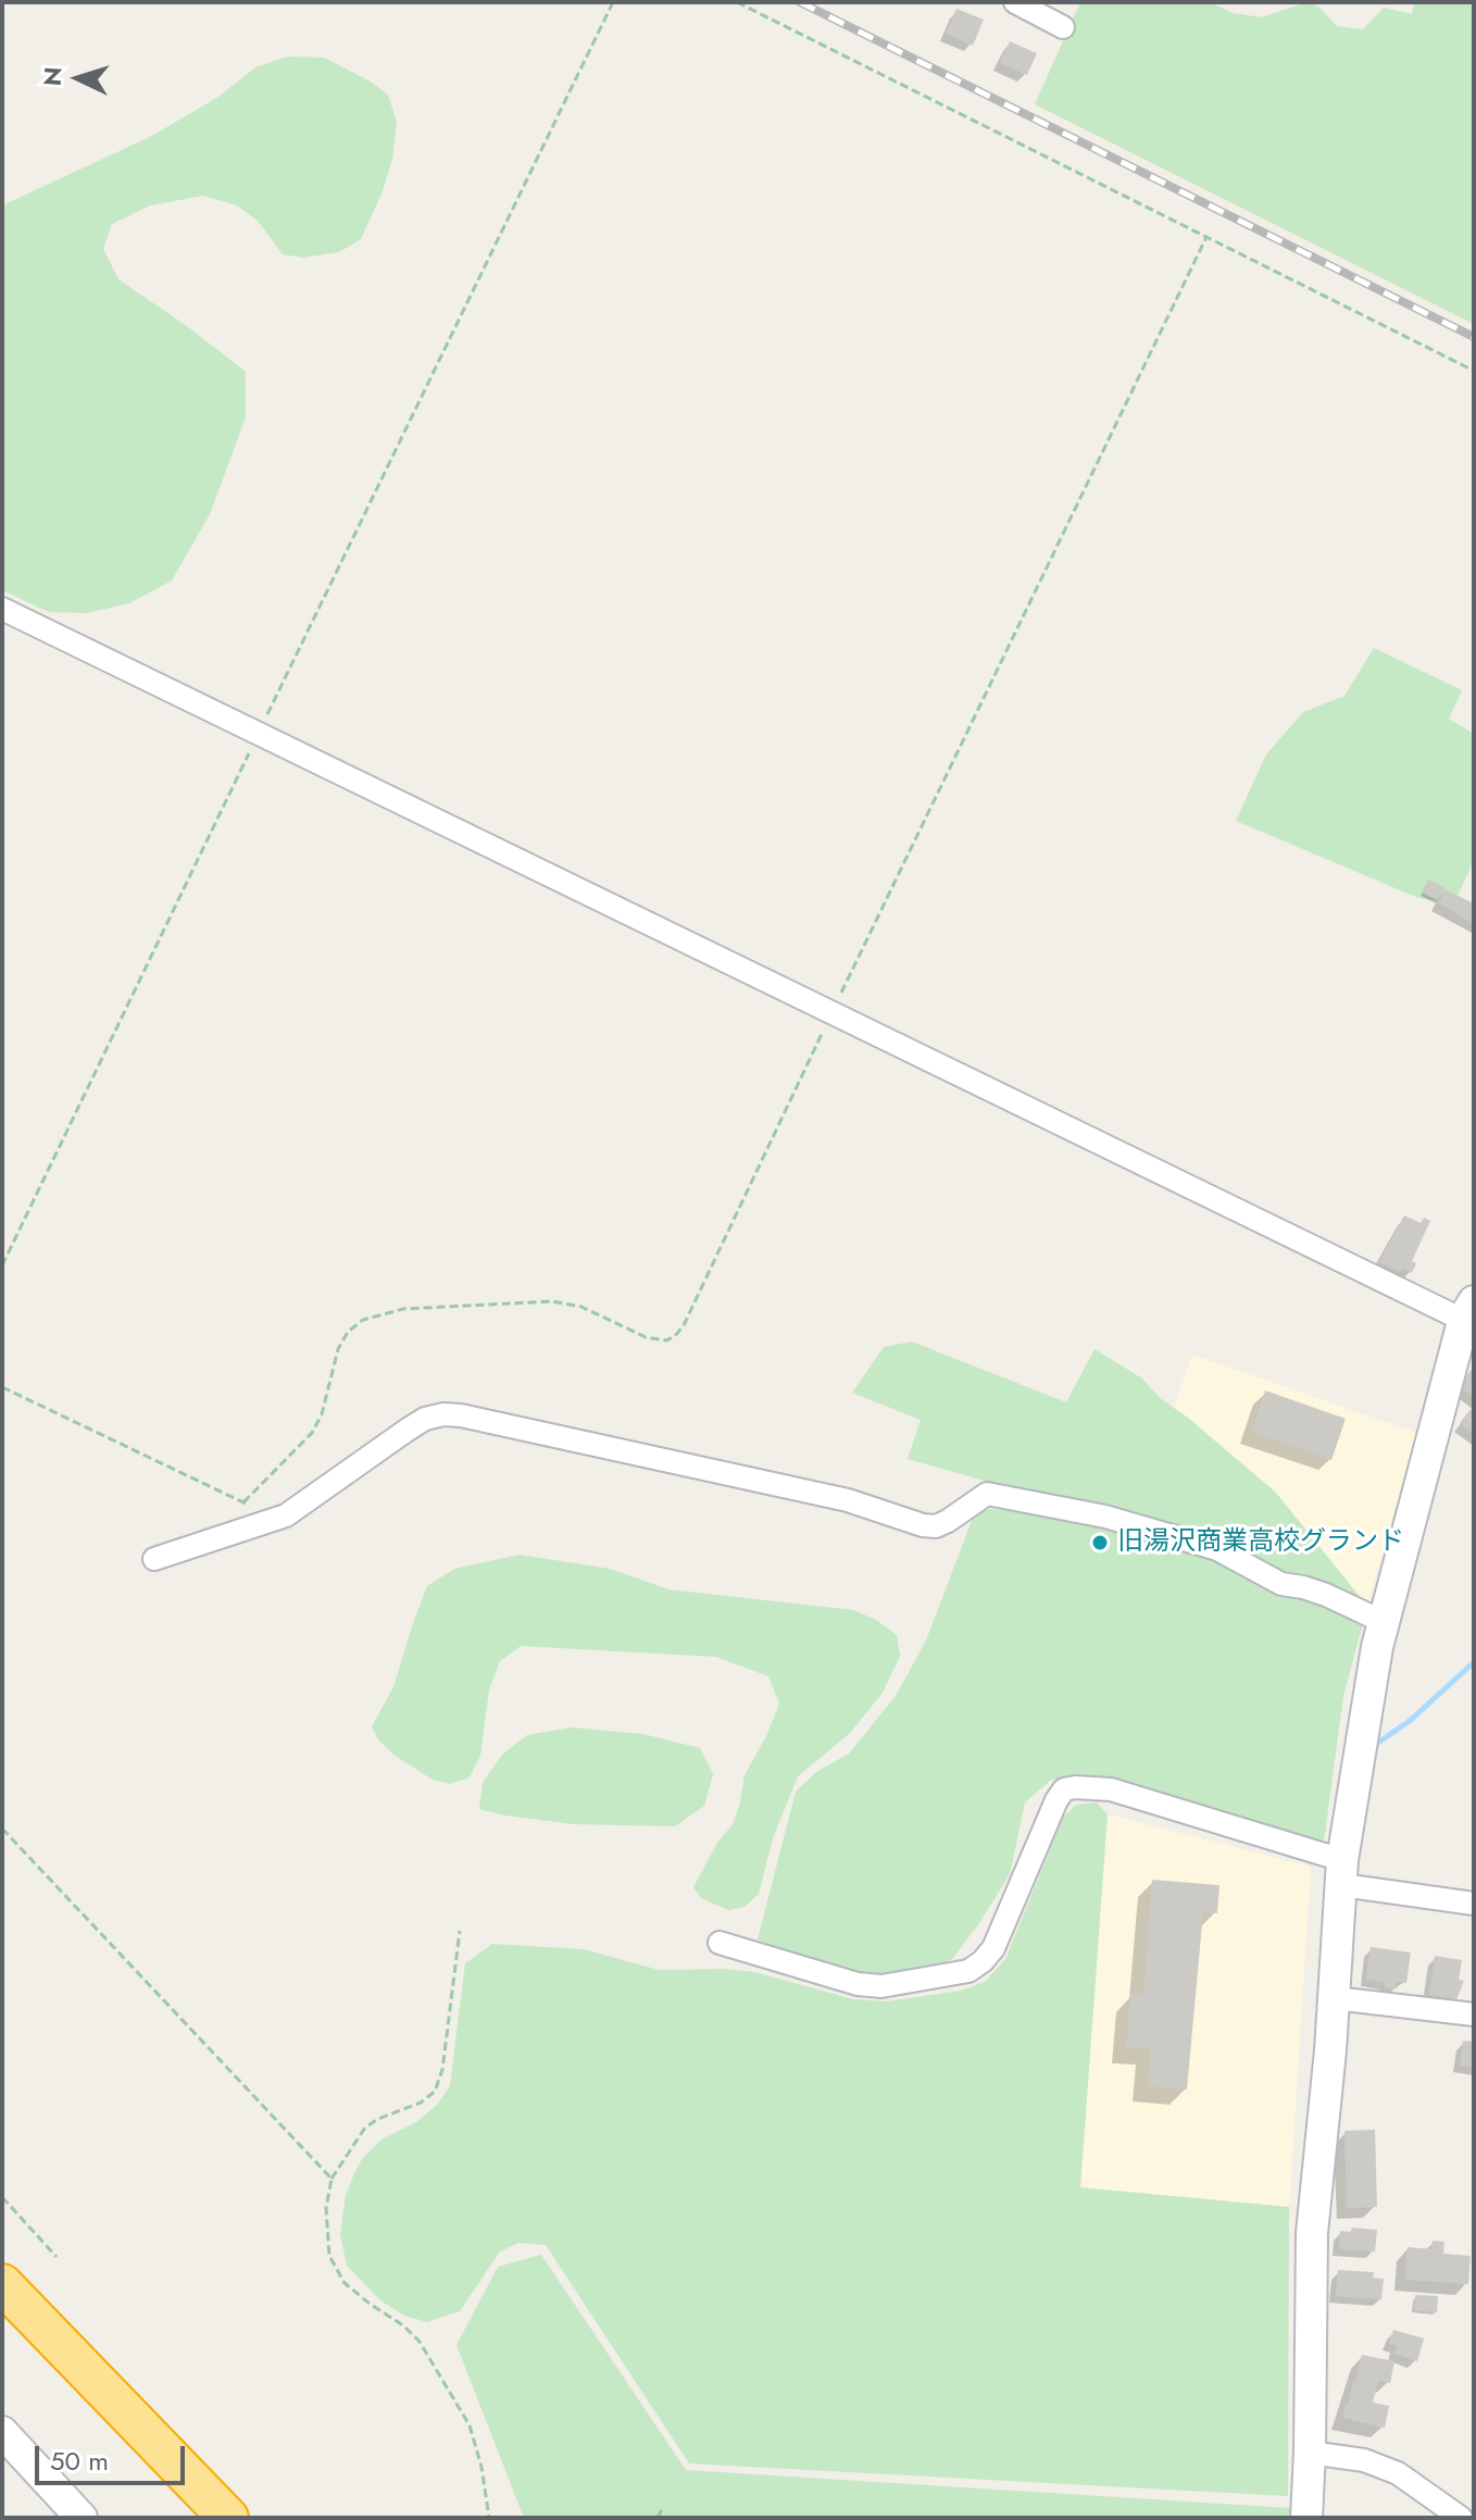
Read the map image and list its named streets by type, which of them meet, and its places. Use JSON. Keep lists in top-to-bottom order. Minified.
{"places":["旧湯沢商業高校グランド"],"scale_bar":"50 m","north":"left"}
